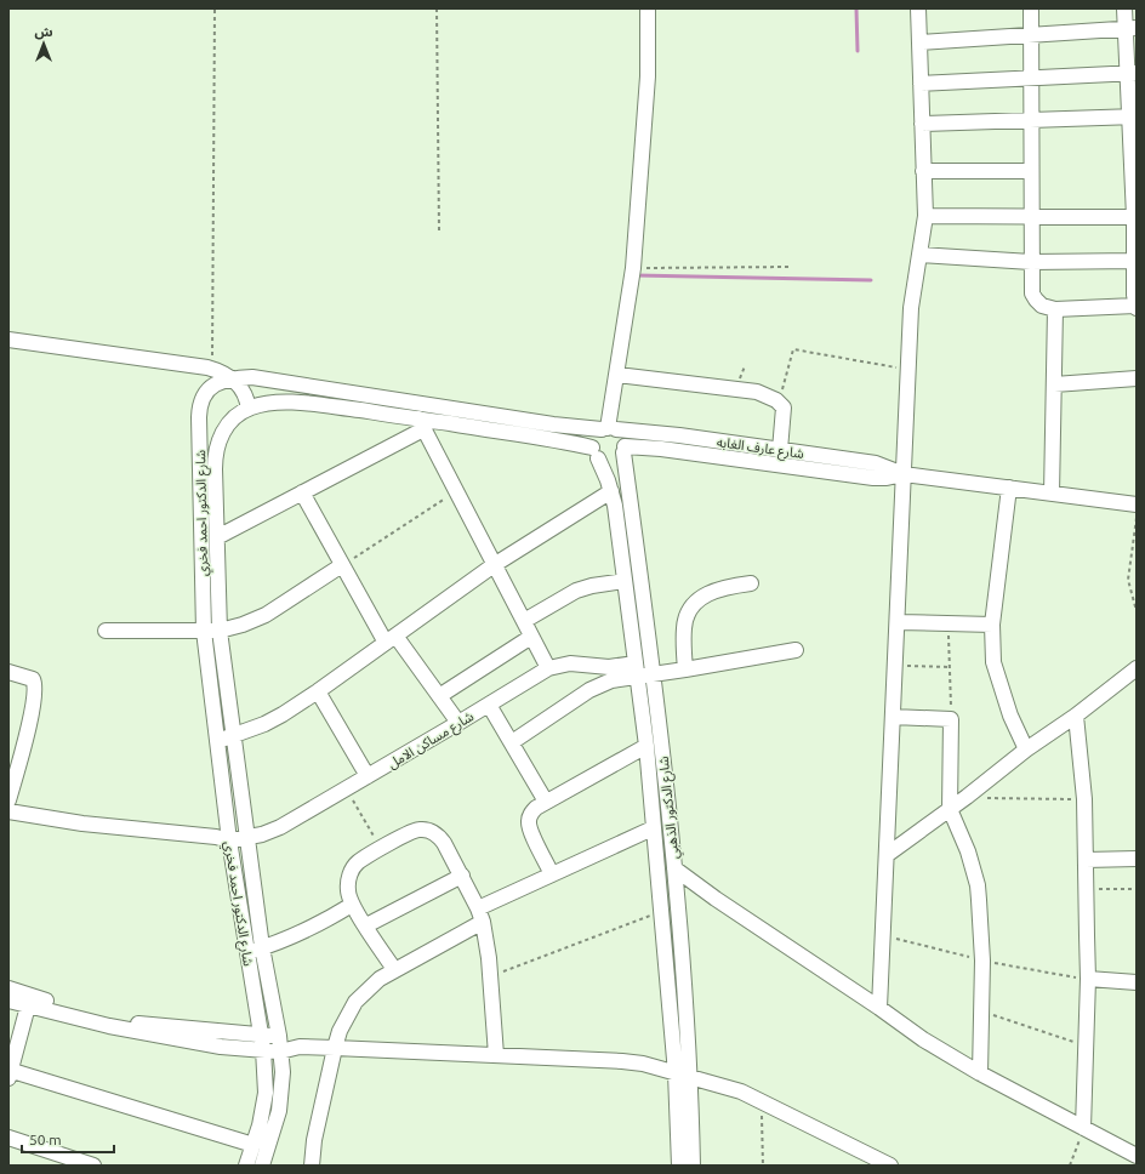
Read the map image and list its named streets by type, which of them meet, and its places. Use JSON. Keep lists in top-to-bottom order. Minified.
{"streets":{"street":["شارع عارف الغابه","شارع الدكتور احمد فخري","شارع مساكن الامل","شارع الدكتور الذهبي"]},"crossings":[["شارع عارف الغابه","شارع الدكتور احمد فخري"],["شارع عارف الغابه","شارع الدكتور الذهبي"],["شارع الدكتور احمد فخري","شارع مساكن الامل"],["شارع الدكتور احمد فخري","شارع الدكتور الذهبي"],["شارع مساكن الامل","شارع الدكتور الذهبي"]],"scale_bar":"50 m","north":"top"}
